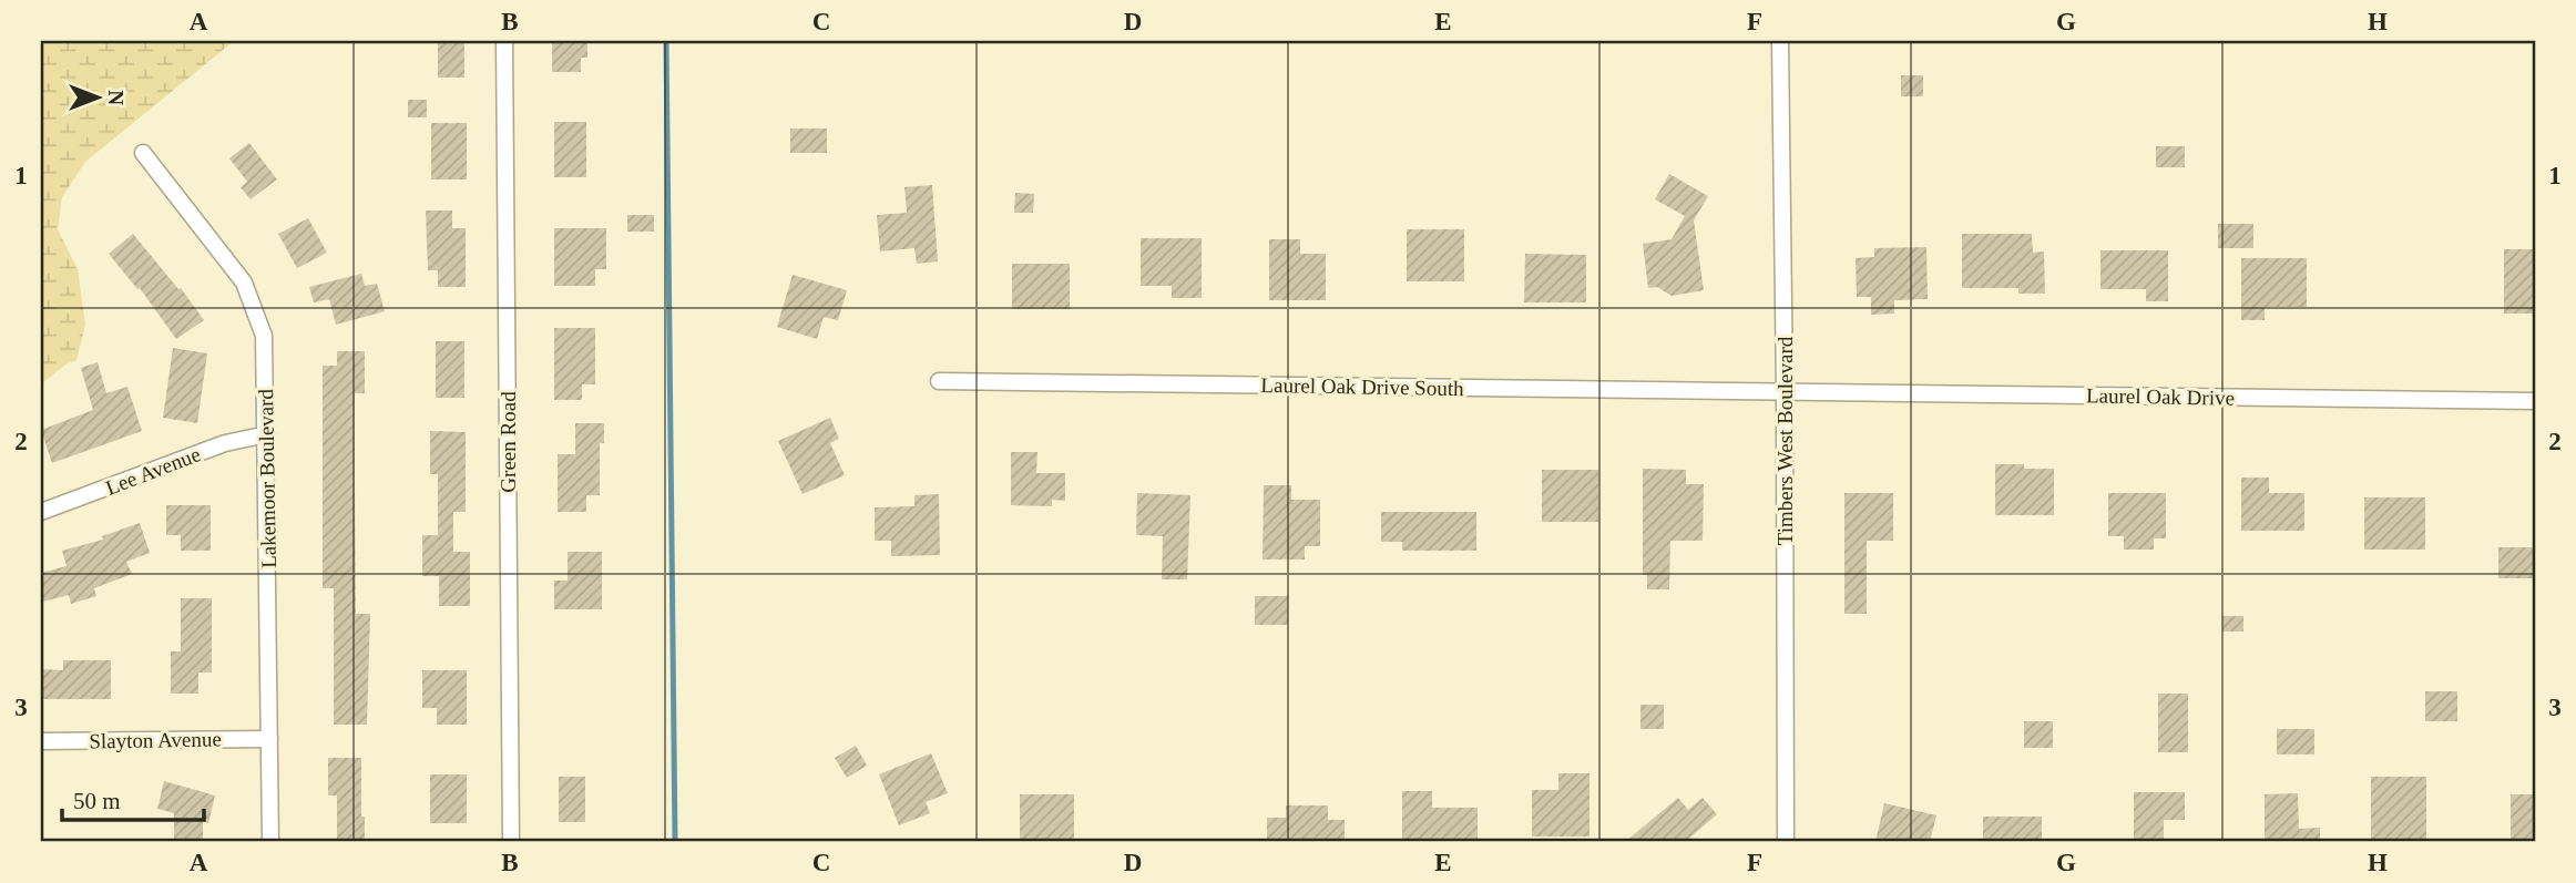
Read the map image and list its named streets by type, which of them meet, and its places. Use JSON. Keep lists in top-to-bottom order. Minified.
{"streets":{"street":["Laurel Oak Drive South","Laurel Oak Drive","Timbers West Boulevard","Green Road","Lee Avenue","Lakemoor Boulevard","Slayton Avenue"]},"crossings":[["Laurel Oak Drive South","Laurel Oak Drive"],["Laurel Oak Drive South","Timbers West Boulevard"],["Laurel Oak Drive","Timbers West Boulevard"],["Lee Avenue","Lakemoor Boulevard"],["Lakemoor Boulevard","Slayton Avenue"]],"scale_bar":"50 m","north":"right","grid":{"columns":["A","B","C","D","E","F","G","H"],"rows":["1","2","3"]}}
